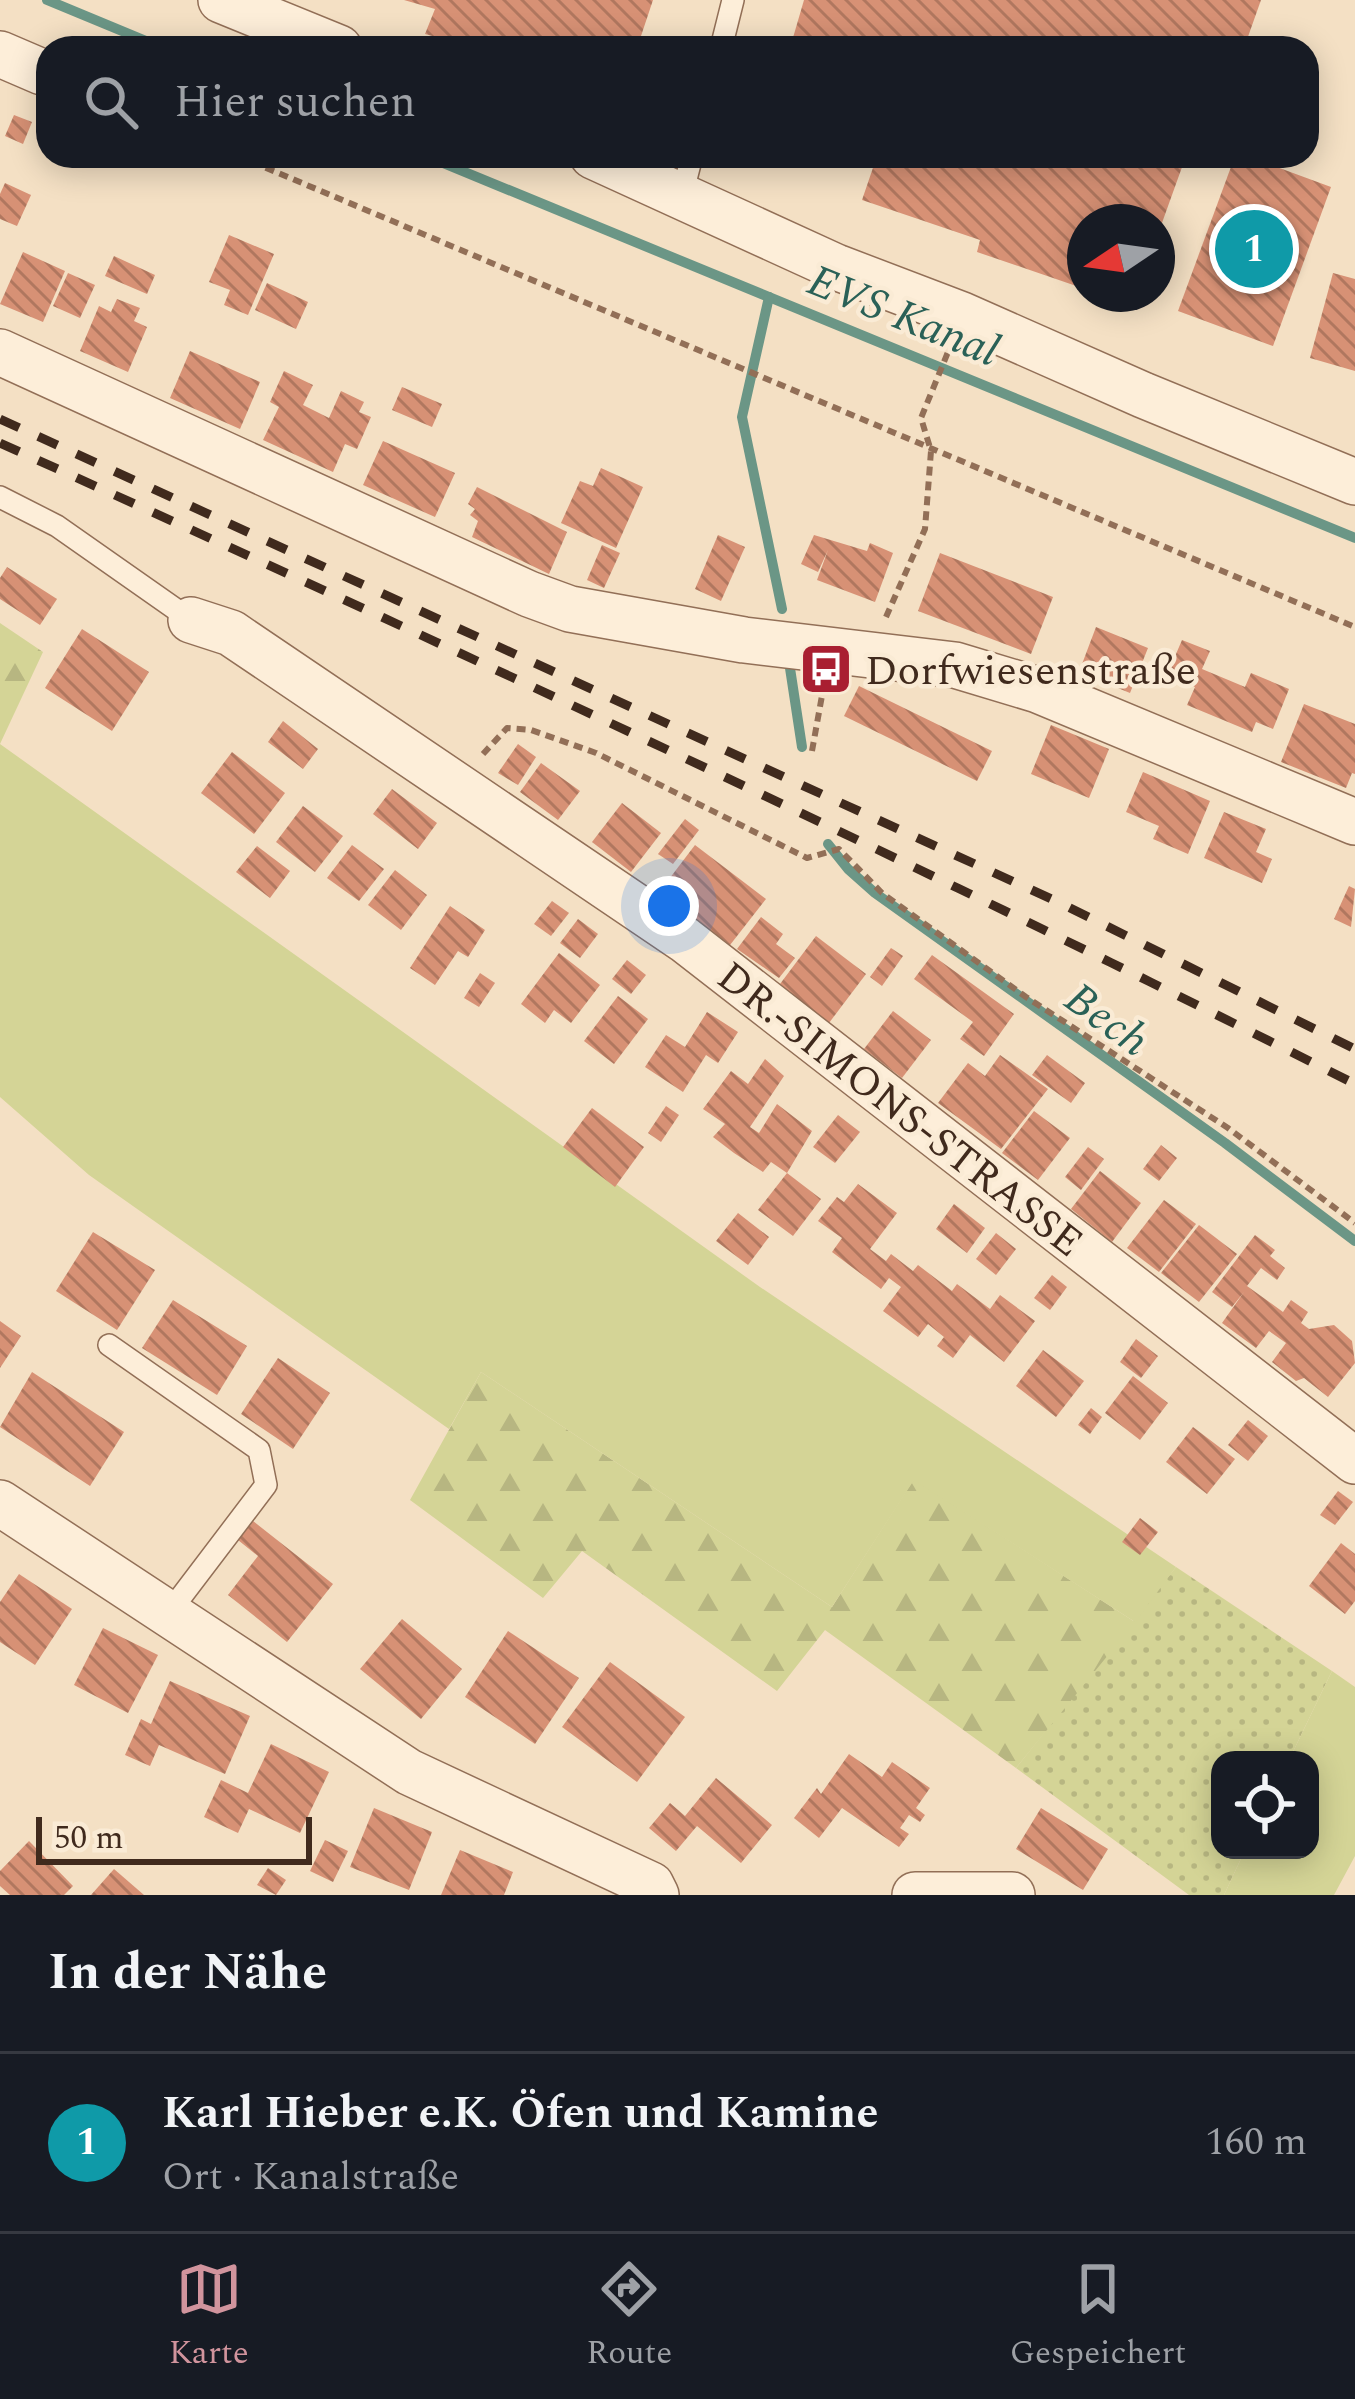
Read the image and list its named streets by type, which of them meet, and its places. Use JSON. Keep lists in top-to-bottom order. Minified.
{"streets":{"street":["DR.-SIMONS-STRASSE"]},"water":["EVS Kanal","Bech"],"places":{"bus stop":["Dorfwiesenstraße"]},"scale_bar":"50 m","north":"left","page":{"search":"Hier suchen","pins":"1","scale":"50 m","heading":"In der Nähe","list":[{"mark":"1","name":"Karl Hieber e.K. Öfen und Kamine","note":"Ort · Kanalstraße","value":"160 m"}],"nav":["Karte","Route","Gespeichert"]}}
